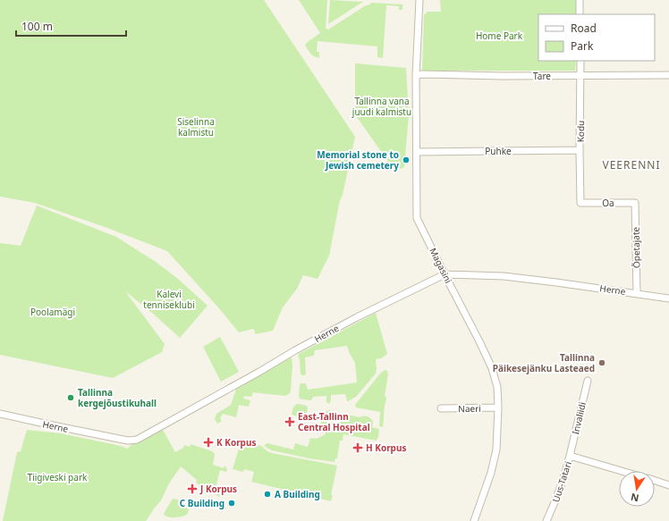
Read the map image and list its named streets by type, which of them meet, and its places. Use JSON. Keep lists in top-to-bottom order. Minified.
{"streets":{"street":["Tare","Kodu","Puhke","Oa","Õpetajate","Magasini","Herne","Naeri","Invaliidi","Uus-Tatari"]},"crossings":[["Tare","Kodu"],["Tare","Magasini"],["Kodu","Puhke"],["Kodu","Oa"],["Puhke","Magasini"],["Oa","Õpetajate"],["Õpetajate","Herne"],["Magasini","Herne"],["Magasini","Naeri"],["Invaliidi","Uus-Tatari"]],"districts":["VEERENNI"],"parks":["Home Park","Tallinna vana juudi kalmistu","Siselinna kalmistu","Kalevi tenniseklubi","Poolamägi","Tiigiveski park"],"places":{"other":["Memorial stone to Jewish cemetery","Tallinna Päikesejänku Lasteaed","Tallinna kergejõustikuhall","A Building","C Building"],"health":["East-Tallinn Central Hospital","K Korpus","H Korpus","J Korpus"]},"legend":["Road","Park"],"scale_bar":"100 m","north":"bottom"}
